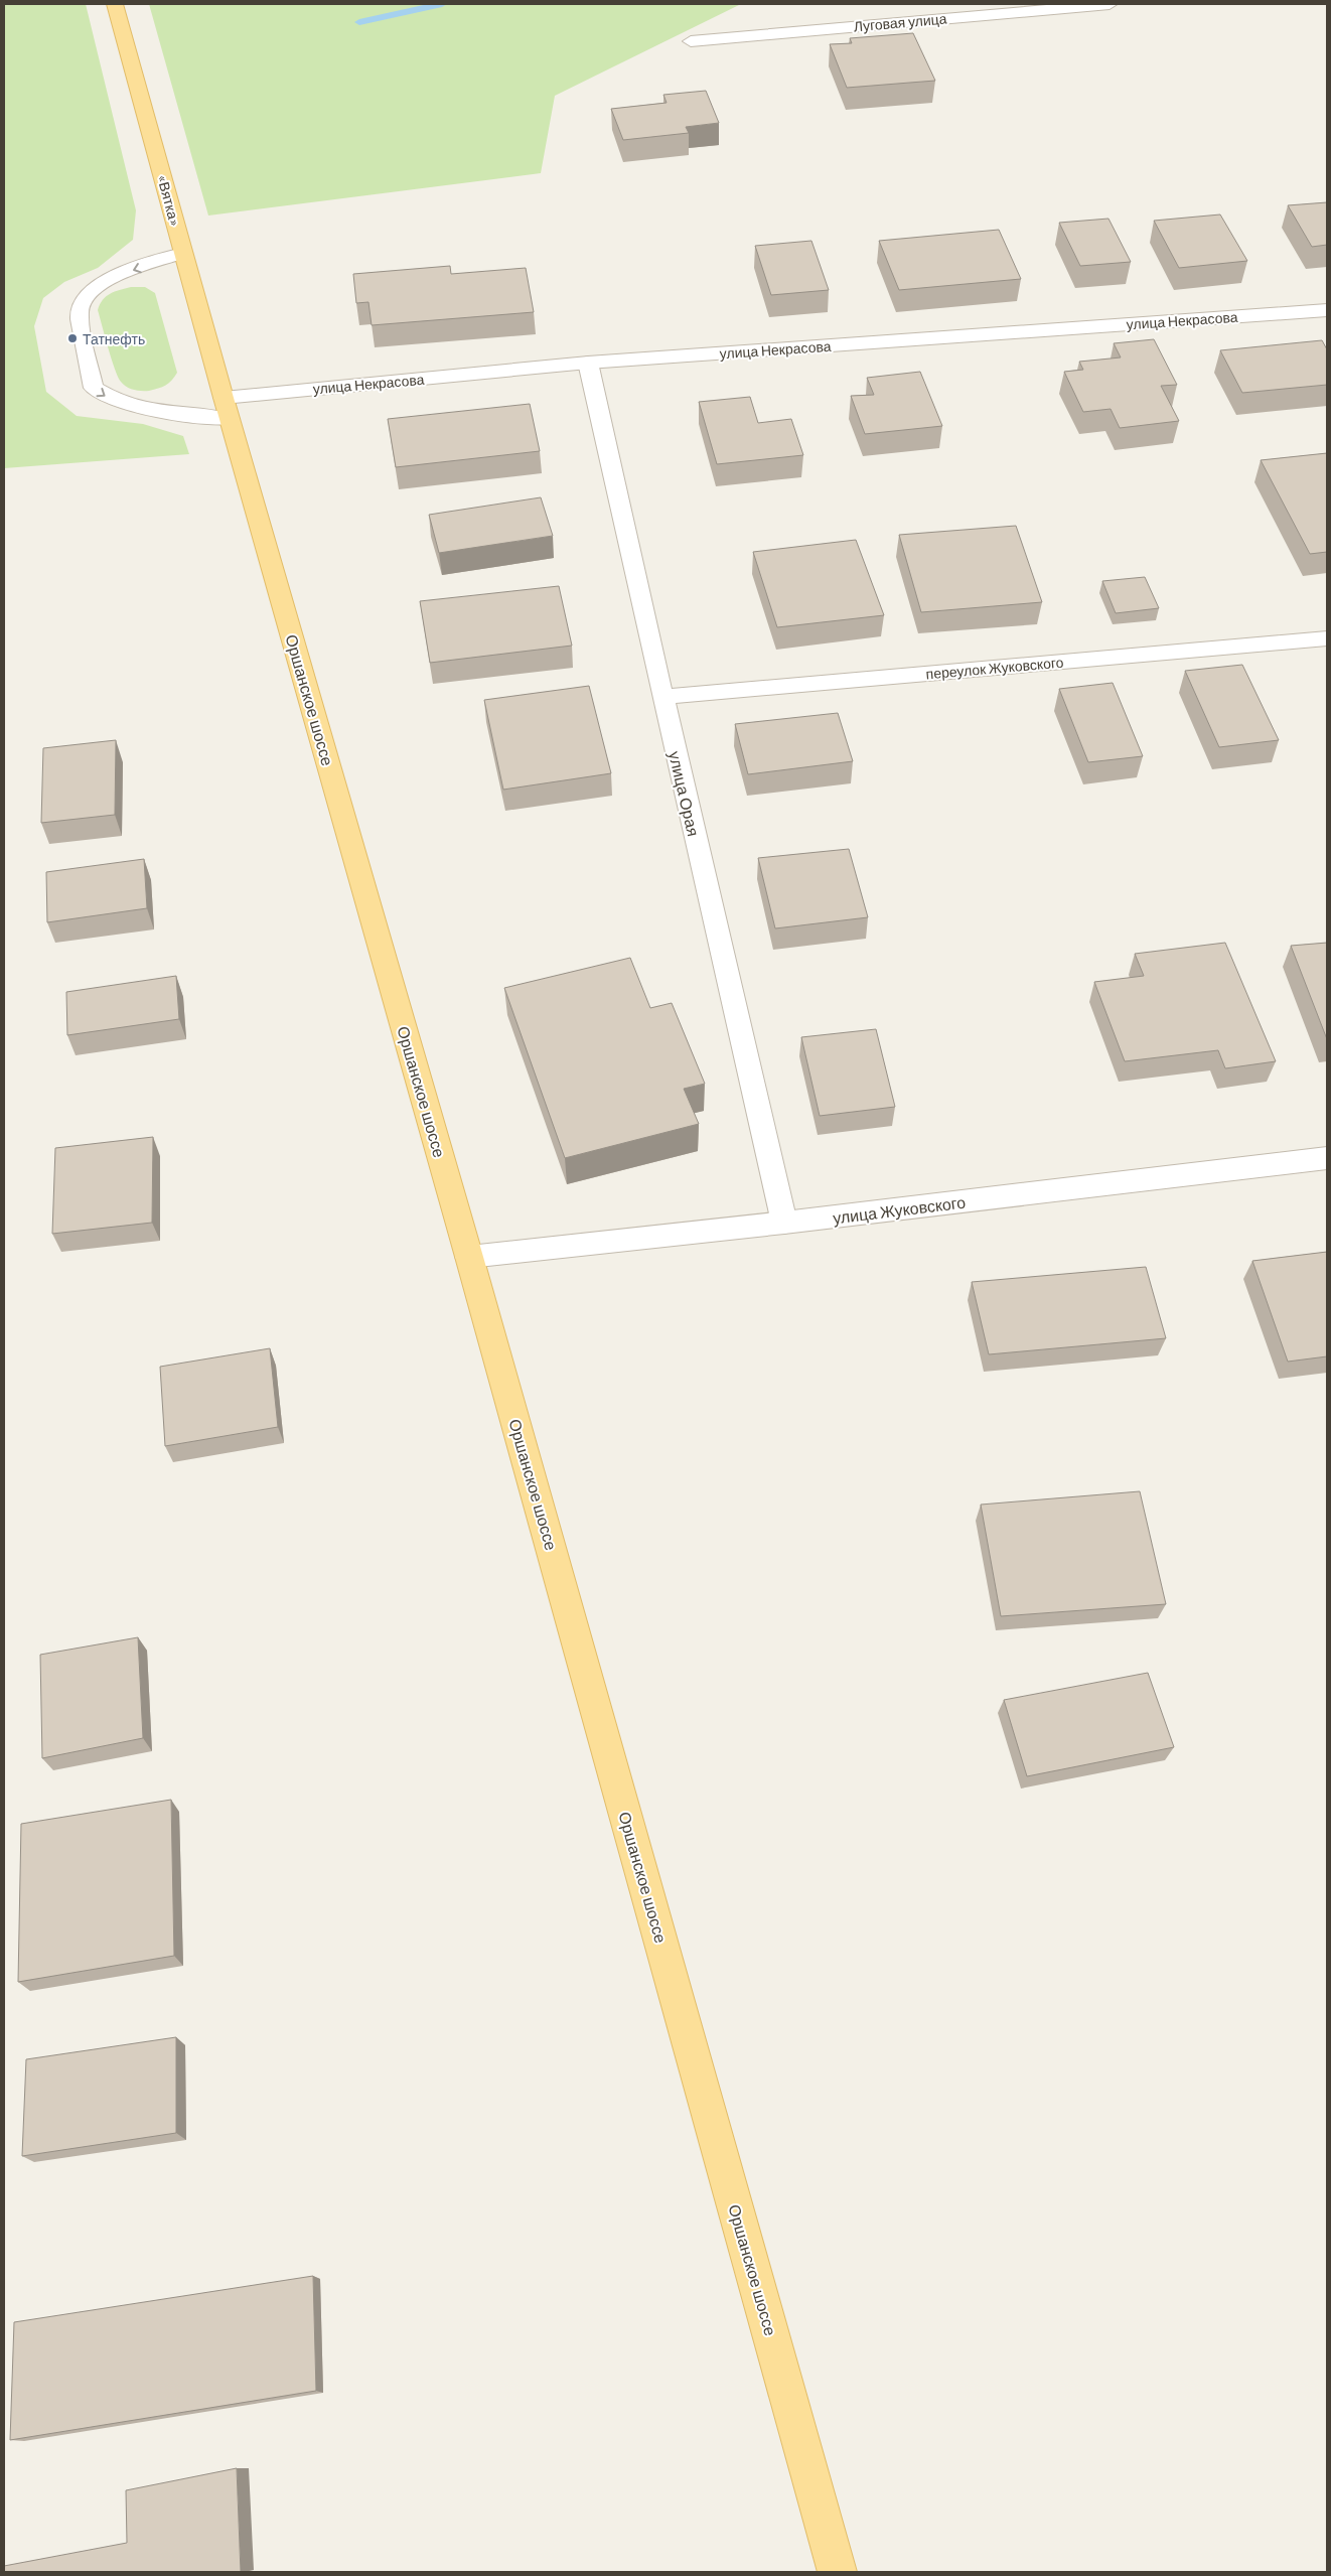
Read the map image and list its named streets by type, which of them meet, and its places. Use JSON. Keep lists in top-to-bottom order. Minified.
{"streets":{"main road":["«Вятка»","Оршанское шоссе"],"street":["Луговая улица","улица Некрасова","переулок Жуковского","улица Орая","улица Жуковского"]},"crossings":[["«Вятка»","улица Некрасова"],["«Вятка»","Оршанское шоссе"],["улица Некрасова","Оршанское шоссе"],["улица Некрасова","улица Орая"],["переулок Жуковского","улица Орая"],["Оршанское шоссе","улица Жуковского"],["улица Орая","улица Жуковского"]],"places":["Татнефть"]}
